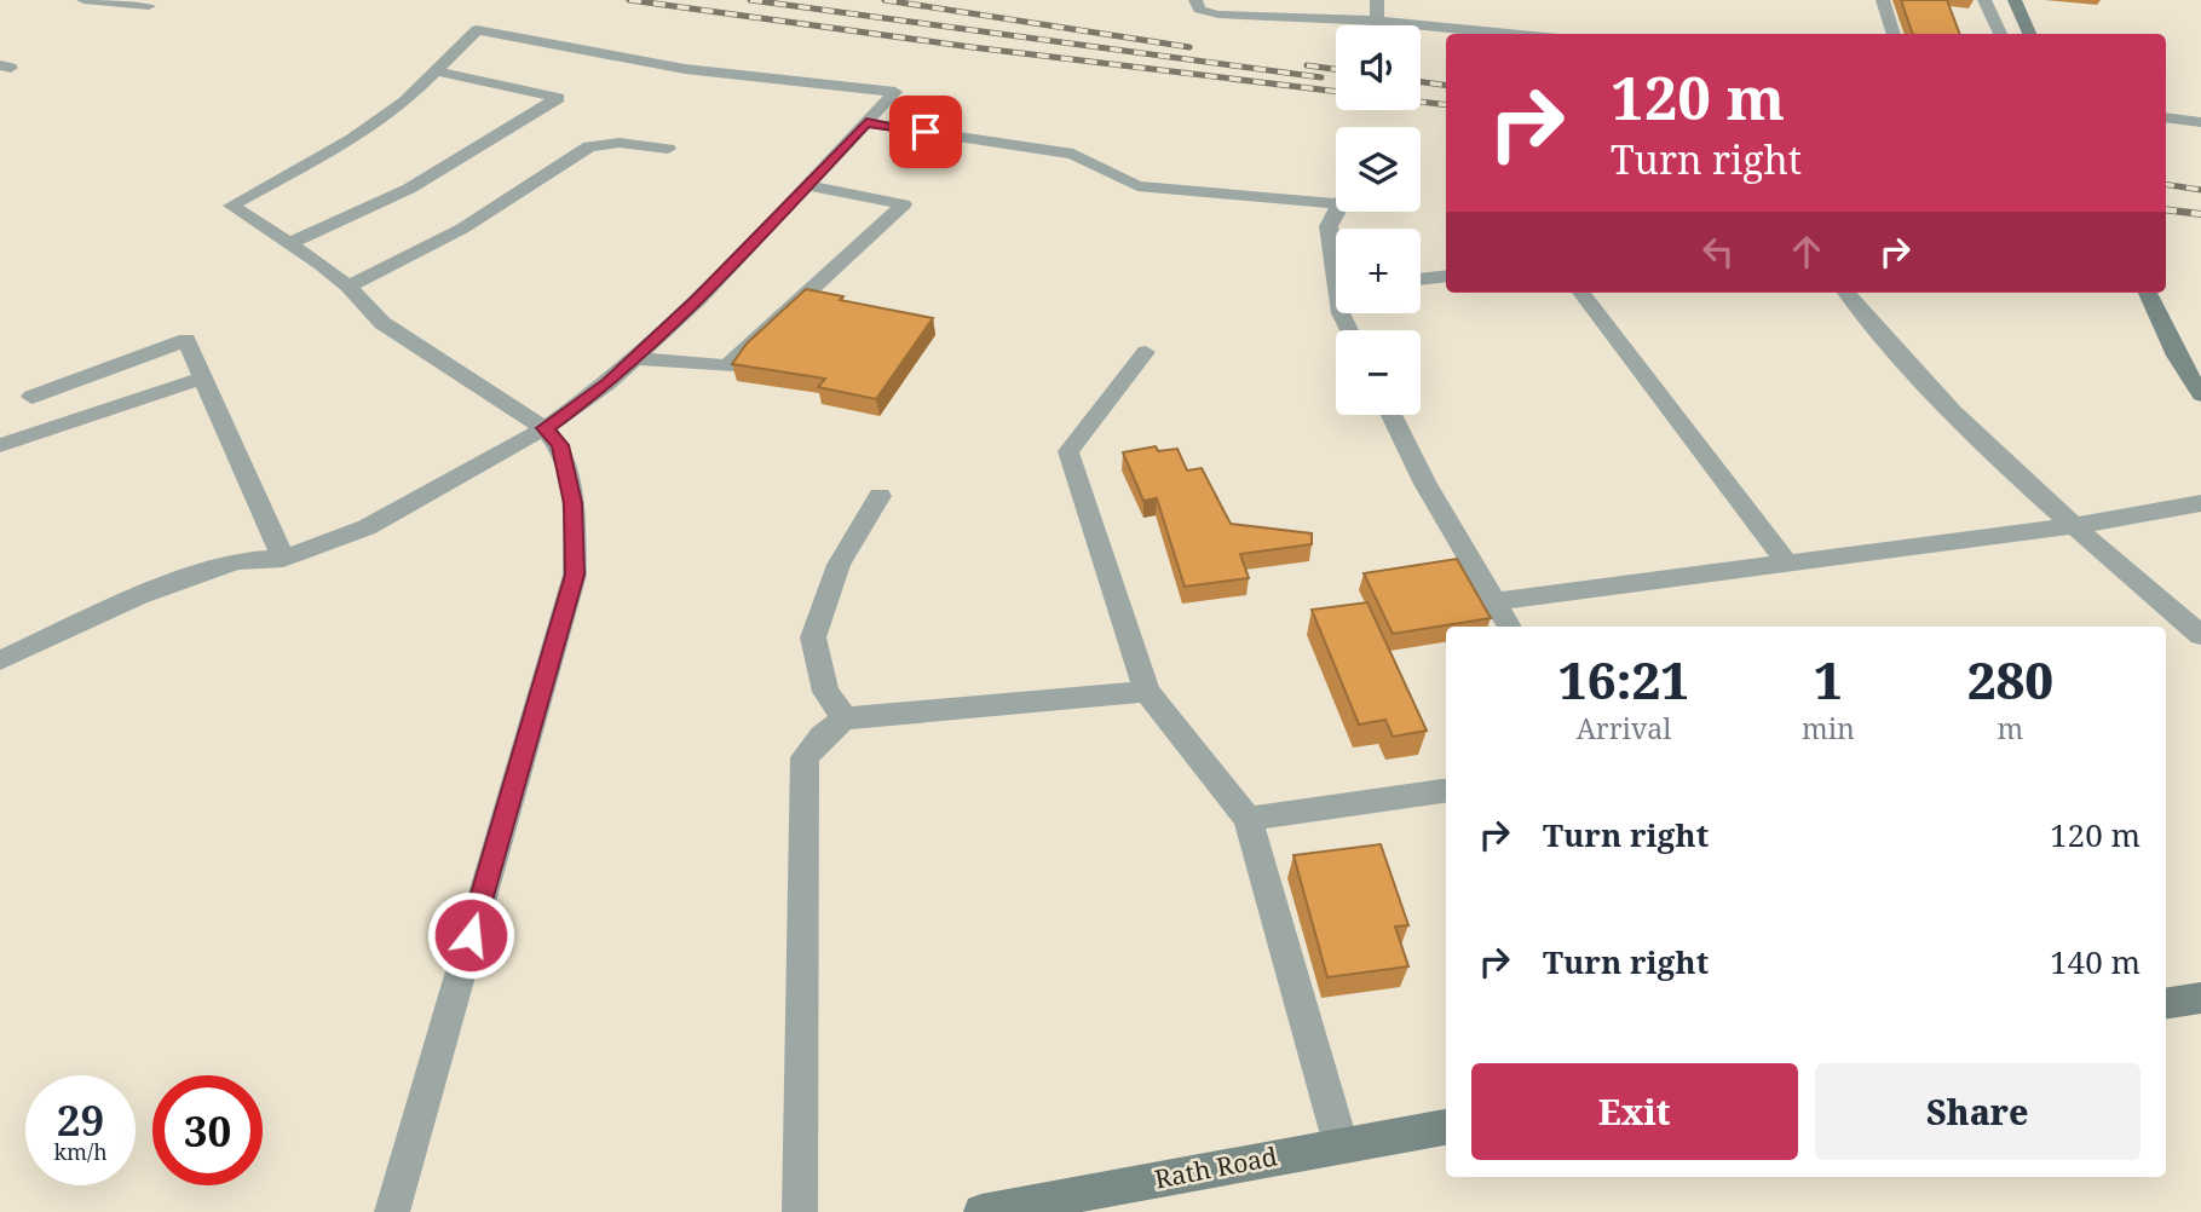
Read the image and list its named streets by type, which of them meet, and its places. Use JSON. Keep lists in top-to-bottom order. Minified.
{"streets":{"main road":["Rath Road"]},"page":{"map_buttons":["+","−"],"turn":["120 m","Turn right"],"eta":["16:21","Arrival","1","min","280","m"],"list":[{"name":"Turn right","value":"120 m"},{"name":"Turn right","value":"140 m"}],"buttons":["Exit","Share"],"speed":"29 km/h","limit":"30"}}
